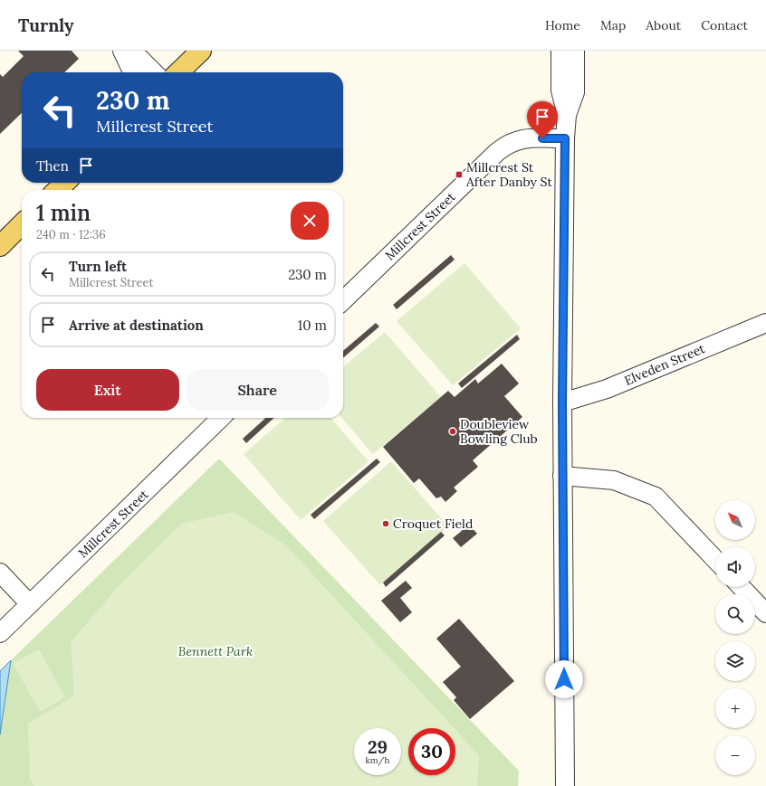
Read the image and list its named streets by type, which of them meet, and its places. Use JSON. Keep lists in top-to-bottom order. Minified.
{"streets":{"street":["Millcrest Street","Elveden Street"]},"parks":["Bennett Park"],"places":{"transit":["Millcrest St After Danby St"],"other":["Doubleview Bowling Club","Croquet Field"]},"north":"top left","page":{"header":"Turnly","nav":["Home","Map","About","Contact"],"turn":["230 m","Millcrest Street"],"then":"Then","heading":["1 min","240 m · 12:36"],"list":[{"name":"Turn left","note":"Millcrest Street","value":"230 m"},{"name":"Arrive at destination","value":"10 m"}],"buttons":["Exit","Share"],"map_buttons":["+","−"],"speed":"29 km/h","limit":"30"}}
